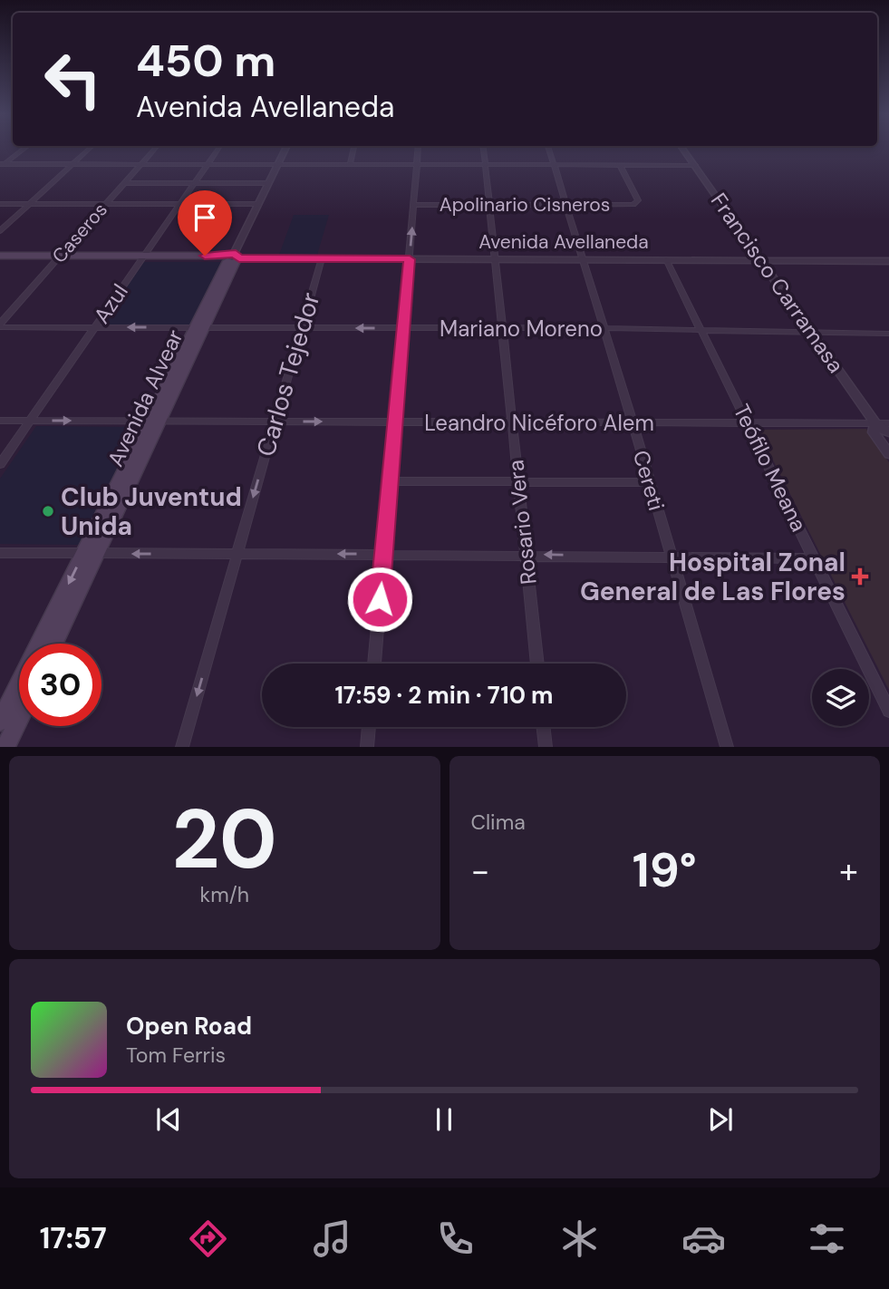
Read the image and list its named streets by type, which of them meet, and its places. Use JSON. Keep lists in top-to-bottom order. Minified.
{"streets":{"main road":["Avenida Avellaneda","Avenida Alvear"],"street":["Apolinario Cisneros","Caseros","Francisco Carramasa","Azul","Mariano Moreno","Carlos Tejedor","Leandro Nicéforo Alem","Teófilo Meana","Cereti","Rosario Vera"]},"crossings":[["Apolinario Cisneros","Cereti"],["Apolinario Cisneros","Rosario Vera"],["Caseros","Avenida Avellaneda"],["Caseros","Mariano Moreno"],["Avenida Avellaneda","Francisco Carramasa"],["Avenida Avellaneda","Azul"],["Avenida Avellaneda","Carlos Tejedor"],["Avenida Avellaneda","Avenida Alvear"],["Avenida Avellaneda","Teófilo Meana"],["Avenida Avellaneda","Cereti"],["Avenida Avellaneda","Rosario Vera"],["Francisco Carramasa","Mariano Moreno"],["Francisco Carramasa","Leandro Nicéforo Alem"],["Azul","Mariano Moreno"],["Azul","Leandro Nicéforo Alem"],["Mariano Moreno","Carlos Tejedor"],["Mariano Moreno","Avenida Alvear"],["Mariano Moreno","Teófilo Meana"],["Mariano Moreno","Cereti"],["Mariano Moreno","Rosario Vera"],["Carlos Tejedor","Leandro Nicéforo Alem"],["Avenida Alvear","Leandro Nicéforo Alem"],["Leandro Nicéforo Alem","Teófilo Meana"],["Leandro Nicéforo Alem","Cereti"],["Leandro Nicéforo Alem","Rosario Vera"]],"one_way":["Carlos Tejedor"],"places":{"other":["Club Juventud Unida"],"health":["Hospital Zonal General de Las Flores"]},"page":{"turn":["450 m","Avenida Avellaneda"],"limit":"30","trip":"17:59 · 2 min · 710 m","tile":[["20","km/h"],"Clima"],"heat":["−","19°","+"],"song":["Open Road","Tom Ferris"],"tabs":"17:57"}}
